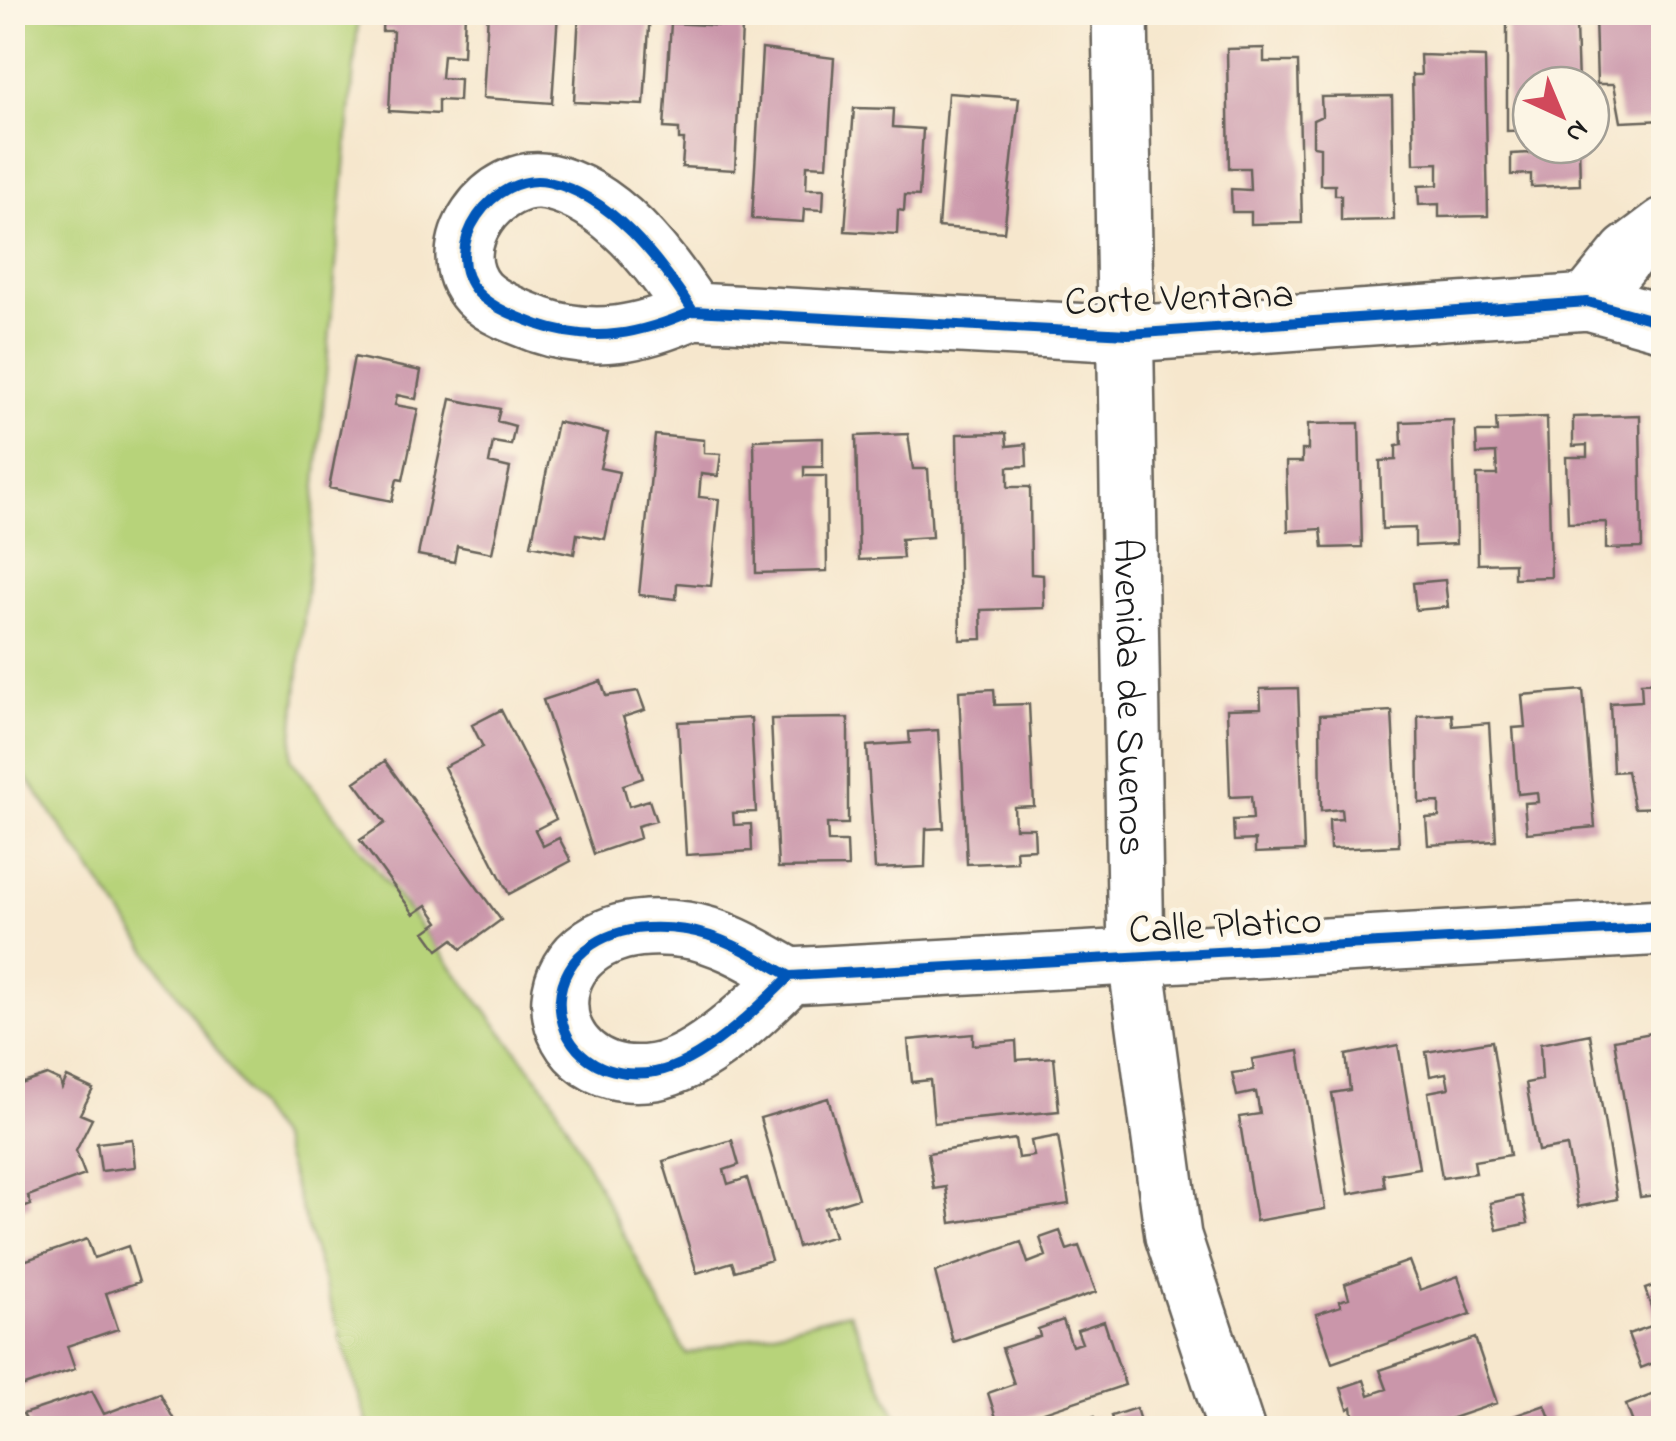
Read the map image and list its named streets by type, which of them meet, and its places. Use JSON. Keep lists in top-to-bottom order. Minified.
{"streets":{"street":["Corte Ventana","Avenida de Suenos","Calle Platico"]},"crossings":[["Corte Ventana","Avenida de Suenos"],["Avenida de Suenos","Calle Platico"]],"north":"bottom right"}
